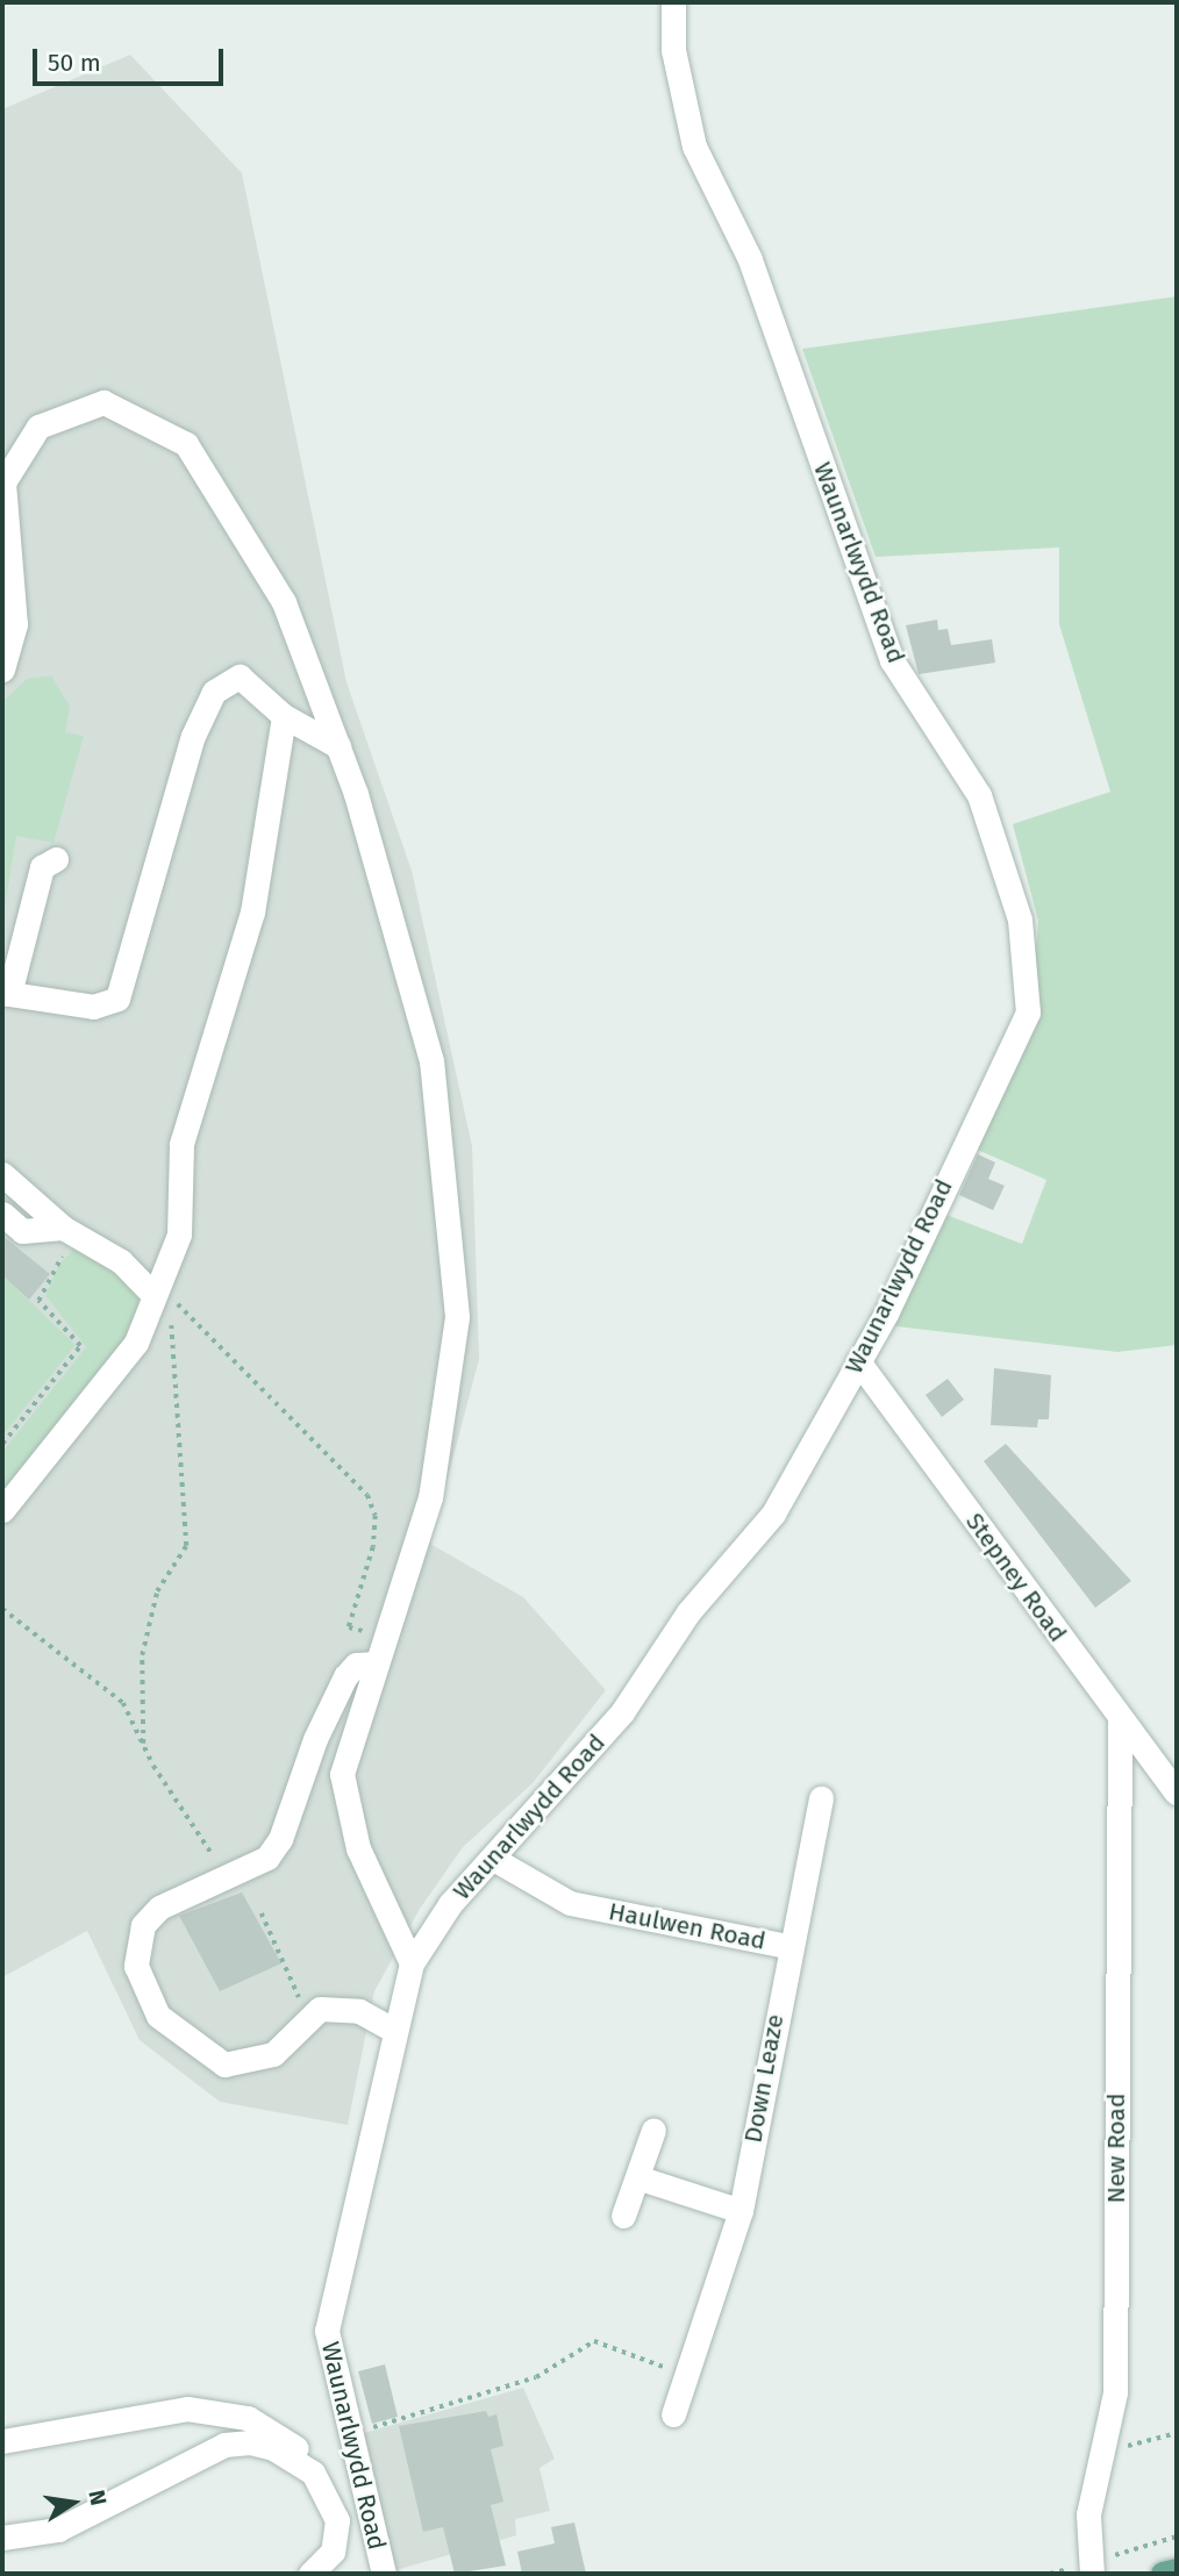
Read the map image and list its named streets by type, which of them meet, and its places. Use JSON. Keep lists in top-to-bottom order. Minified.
{"streets":{"street":["Waunarlwydd Road","Stepney Road","Haulwen Road","Down Leaze","New Road"]},"crossings":[["Waunarlwydd Road","Stepney Road"],["Waunarlwydd Road","Haulwen Road"],["Stepney Road","New Road"],["Haulwen Road","Down Leaze"]],"scale_bar":"50 m","north":"right"}
